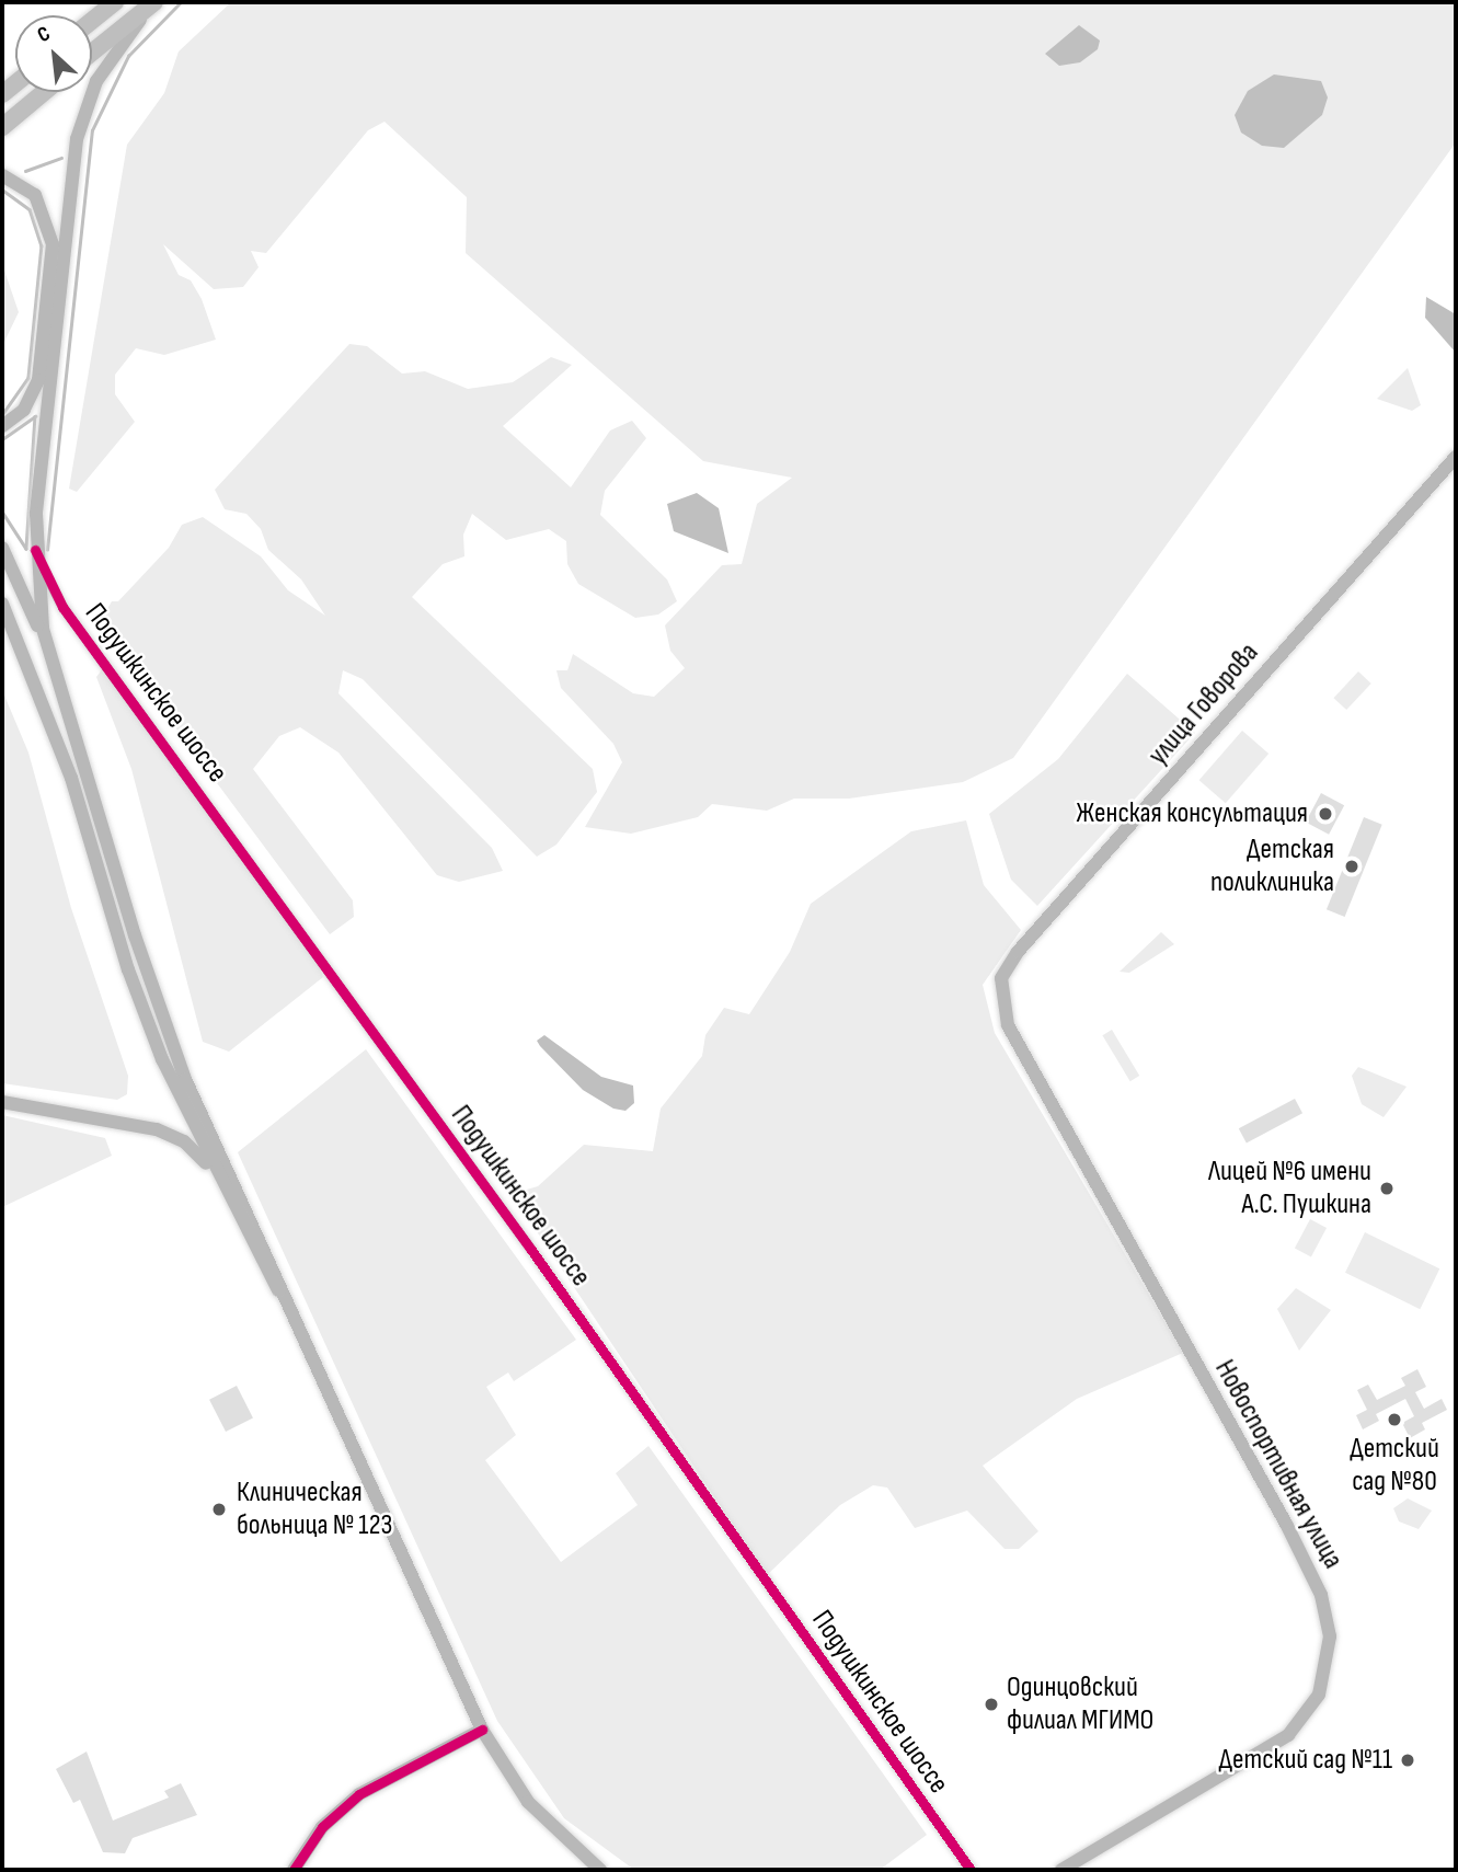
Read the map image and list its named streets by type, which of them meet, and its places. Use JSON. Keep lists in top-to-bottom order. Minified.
{"streets":{"main road":["Подушкинское шоссе","улица Говорова","Новоспортивная улица"]},"crossings":[["улица Говорова","Новоспортивная улица"]],"places":["Женская консультация","Детская поликлиника","Лицей №6 имени А.С. Пушкина","Детский сад №80","Клиническая больница № 123","Одинцовский филиал МГИМО","Детский сад №11"],"north":"top left"}
